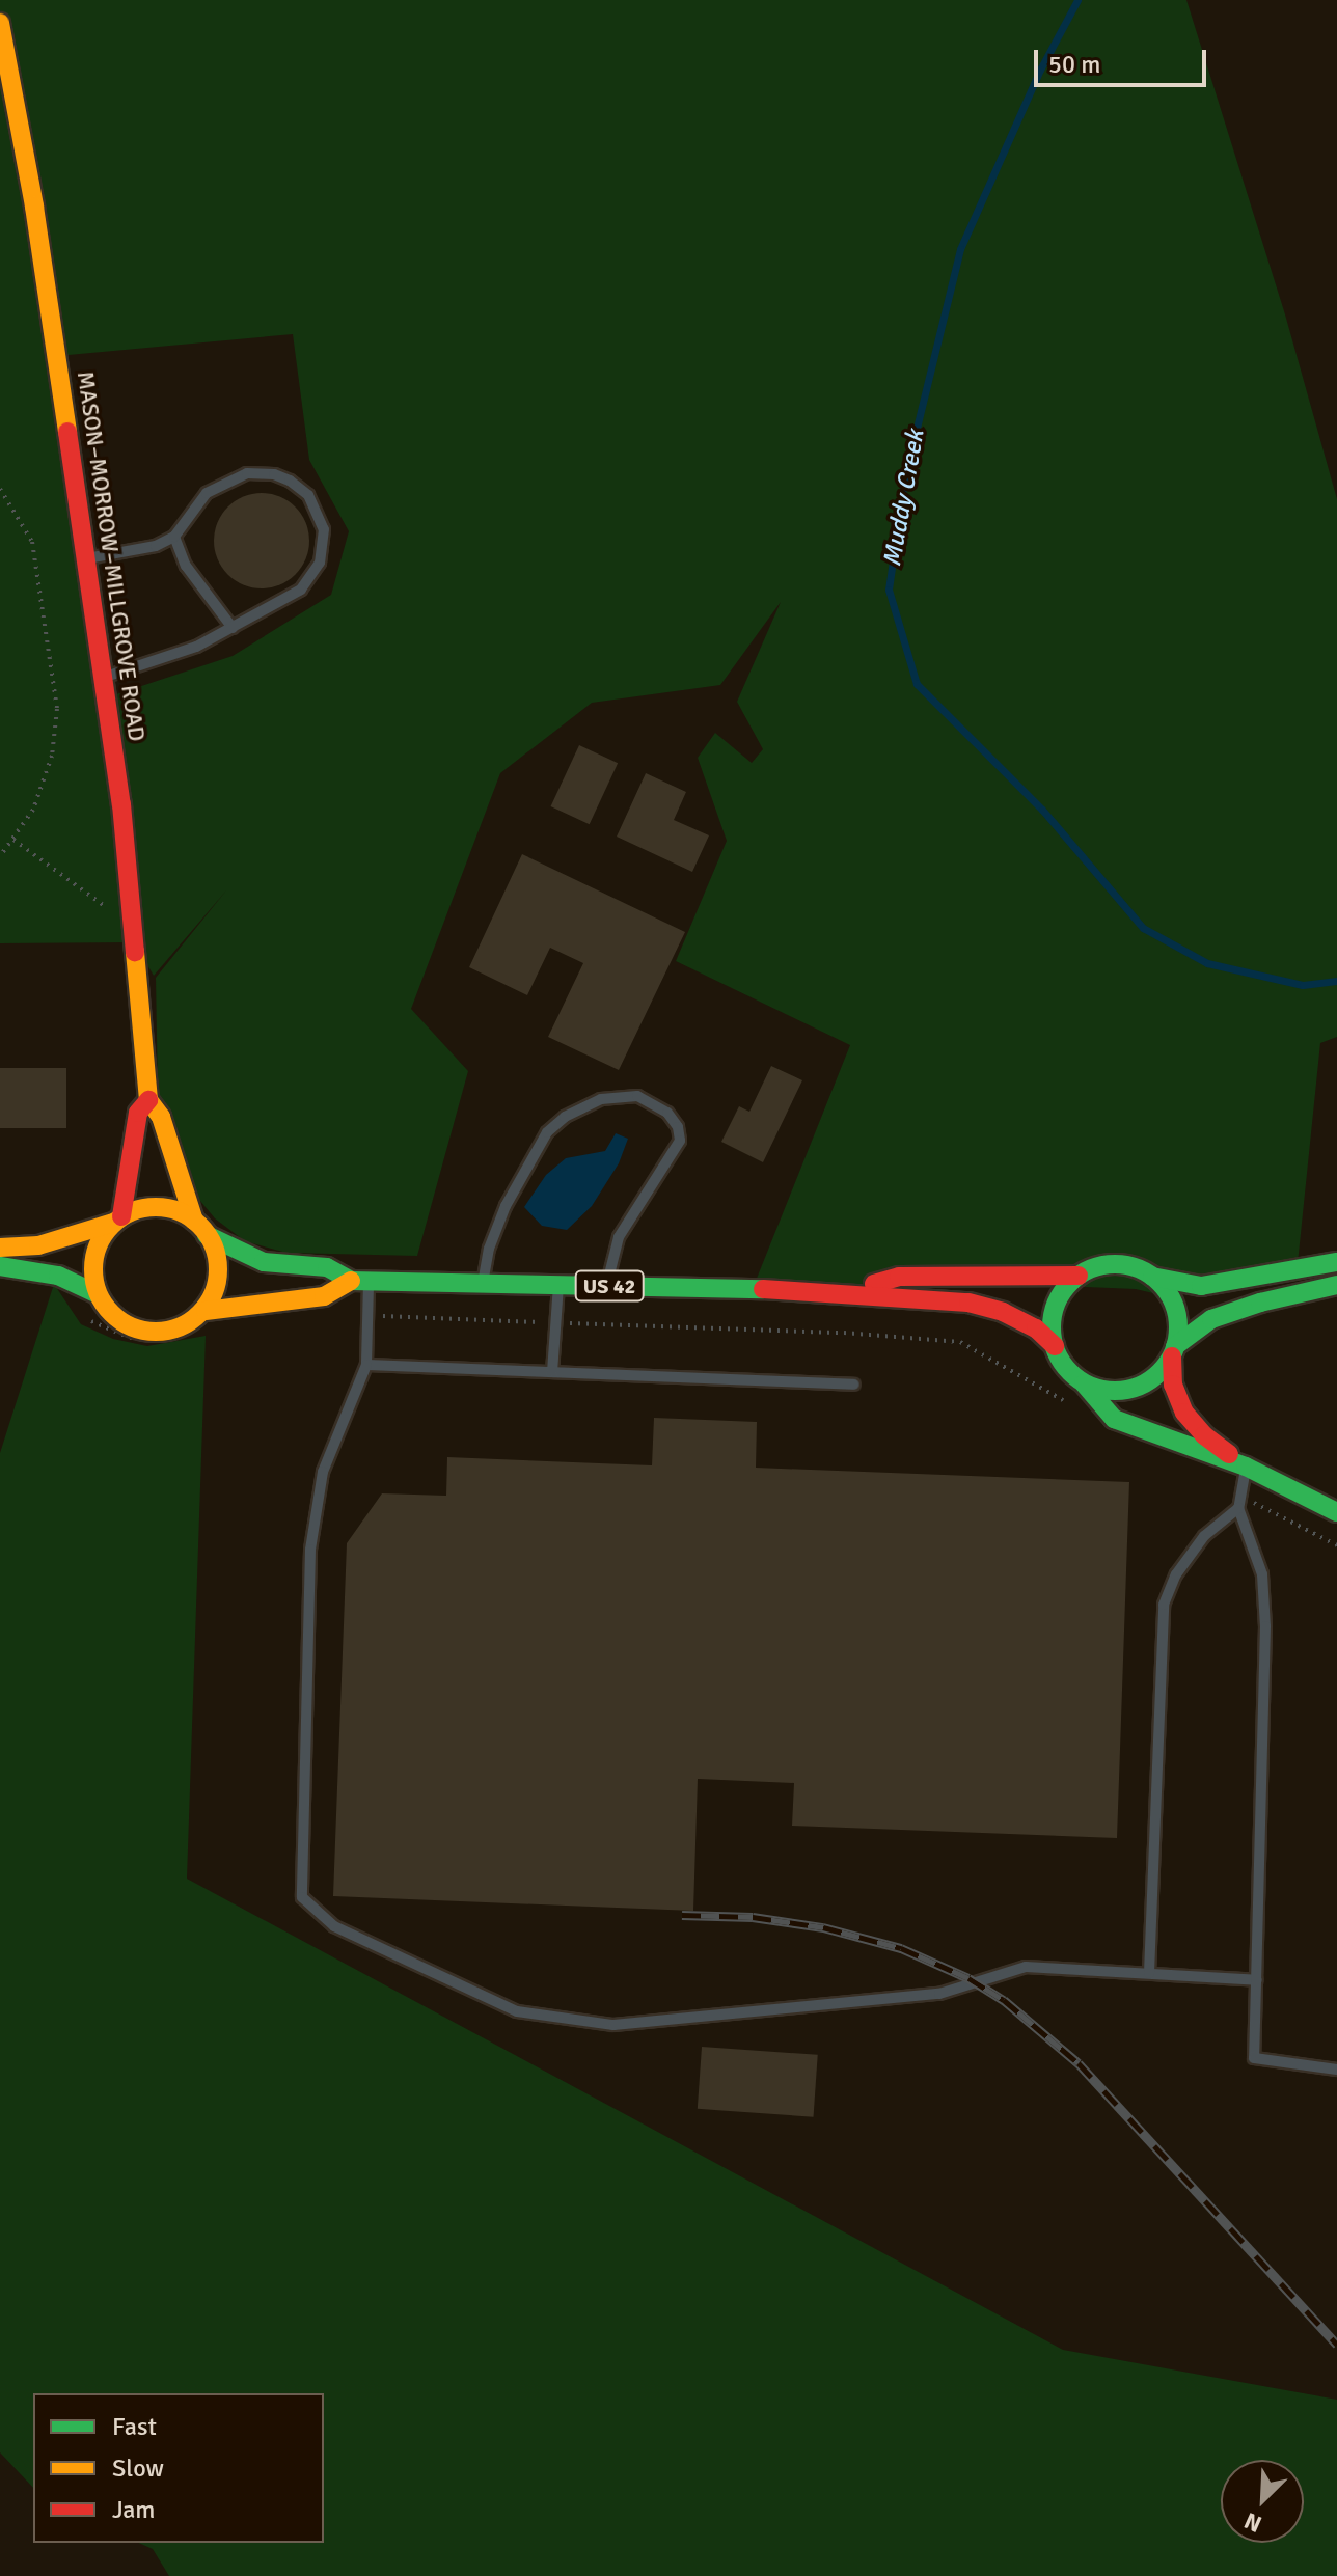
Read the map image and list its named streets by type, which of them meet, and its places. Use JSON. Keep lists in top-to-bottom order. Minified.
{"streets":{"main road":["MASON–MORROW–MILLGROVE ROAD","US 42"]},"crossings":[["MASON–MORROW–MILLGROVE ROAD","US 42"]],"water":["Muddy Creek"],"legend":["Fast","Slow","Jam"],"scale_bar":"50 m","north":"bottom left"}
